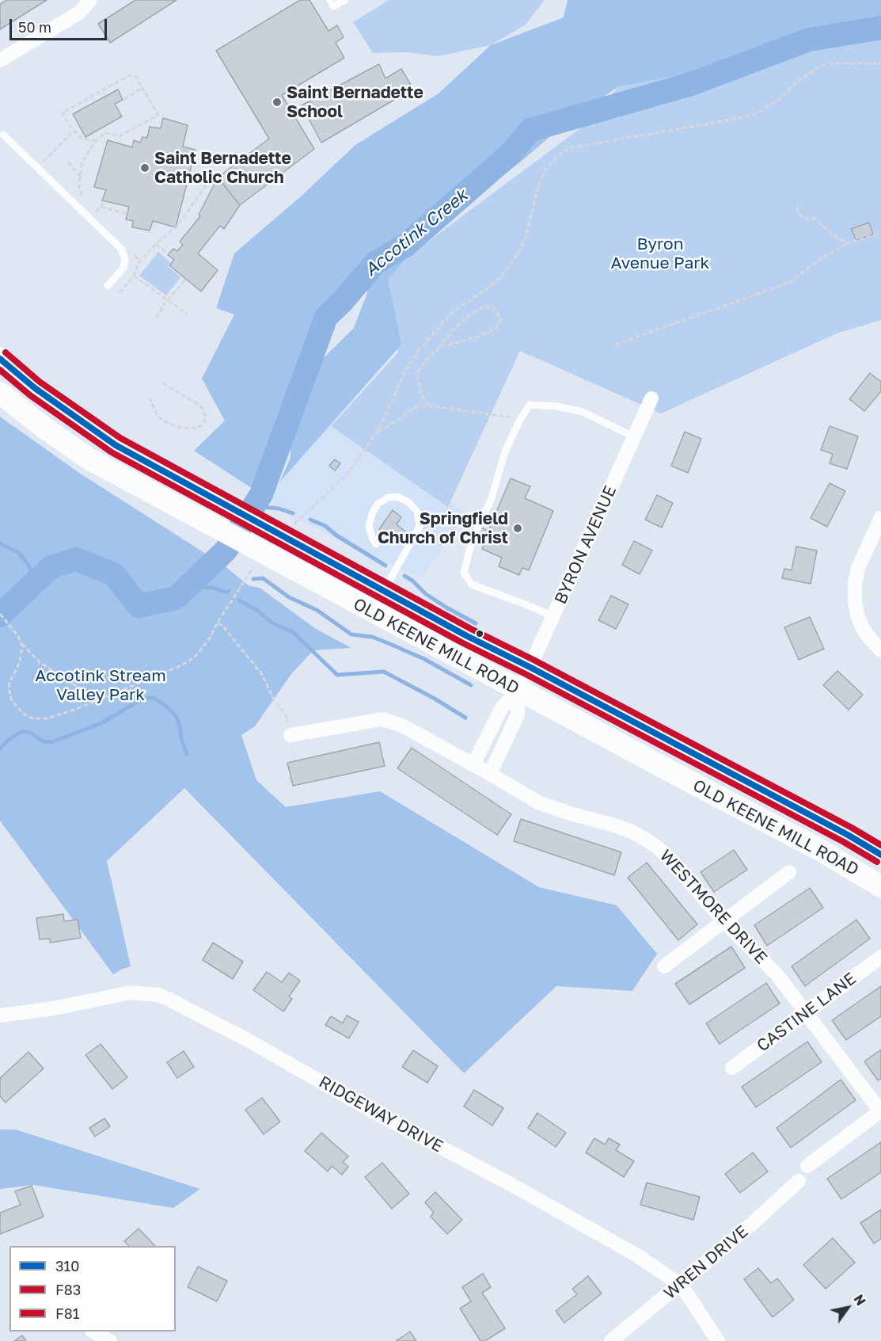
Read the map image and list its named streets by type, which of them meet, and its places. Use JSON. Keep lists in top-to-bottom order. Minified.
{"streets":{"main road":["OLD KEENE MILL ROAD"],"street":["BYRON AVENUE","WESTMORE DRIVE","CASTINE LANE","RIDGEWAY DRIVE","WREN DRIVE"]},"crossings":[["BYRON AVENUE","OLD KEENE MILL ROAD"],["WESTMORE DRIVE","CASTINE LANE"],["RIDGEWAY DRIVE","WREN DRIVE"]],"water":["Accotink Creek"],"parks":["Byron Avenue Park","Accotink Stream Valley Park"],"places":["Saint Bernadette School","Saint Bernadette Catholic Church","Springfield Church of Christ"],"lines":["transit line F81","transit line 310","transit line F83"],"legend":["310","F83","F81"],"scale_bar":"50 m","north":"top right"}
